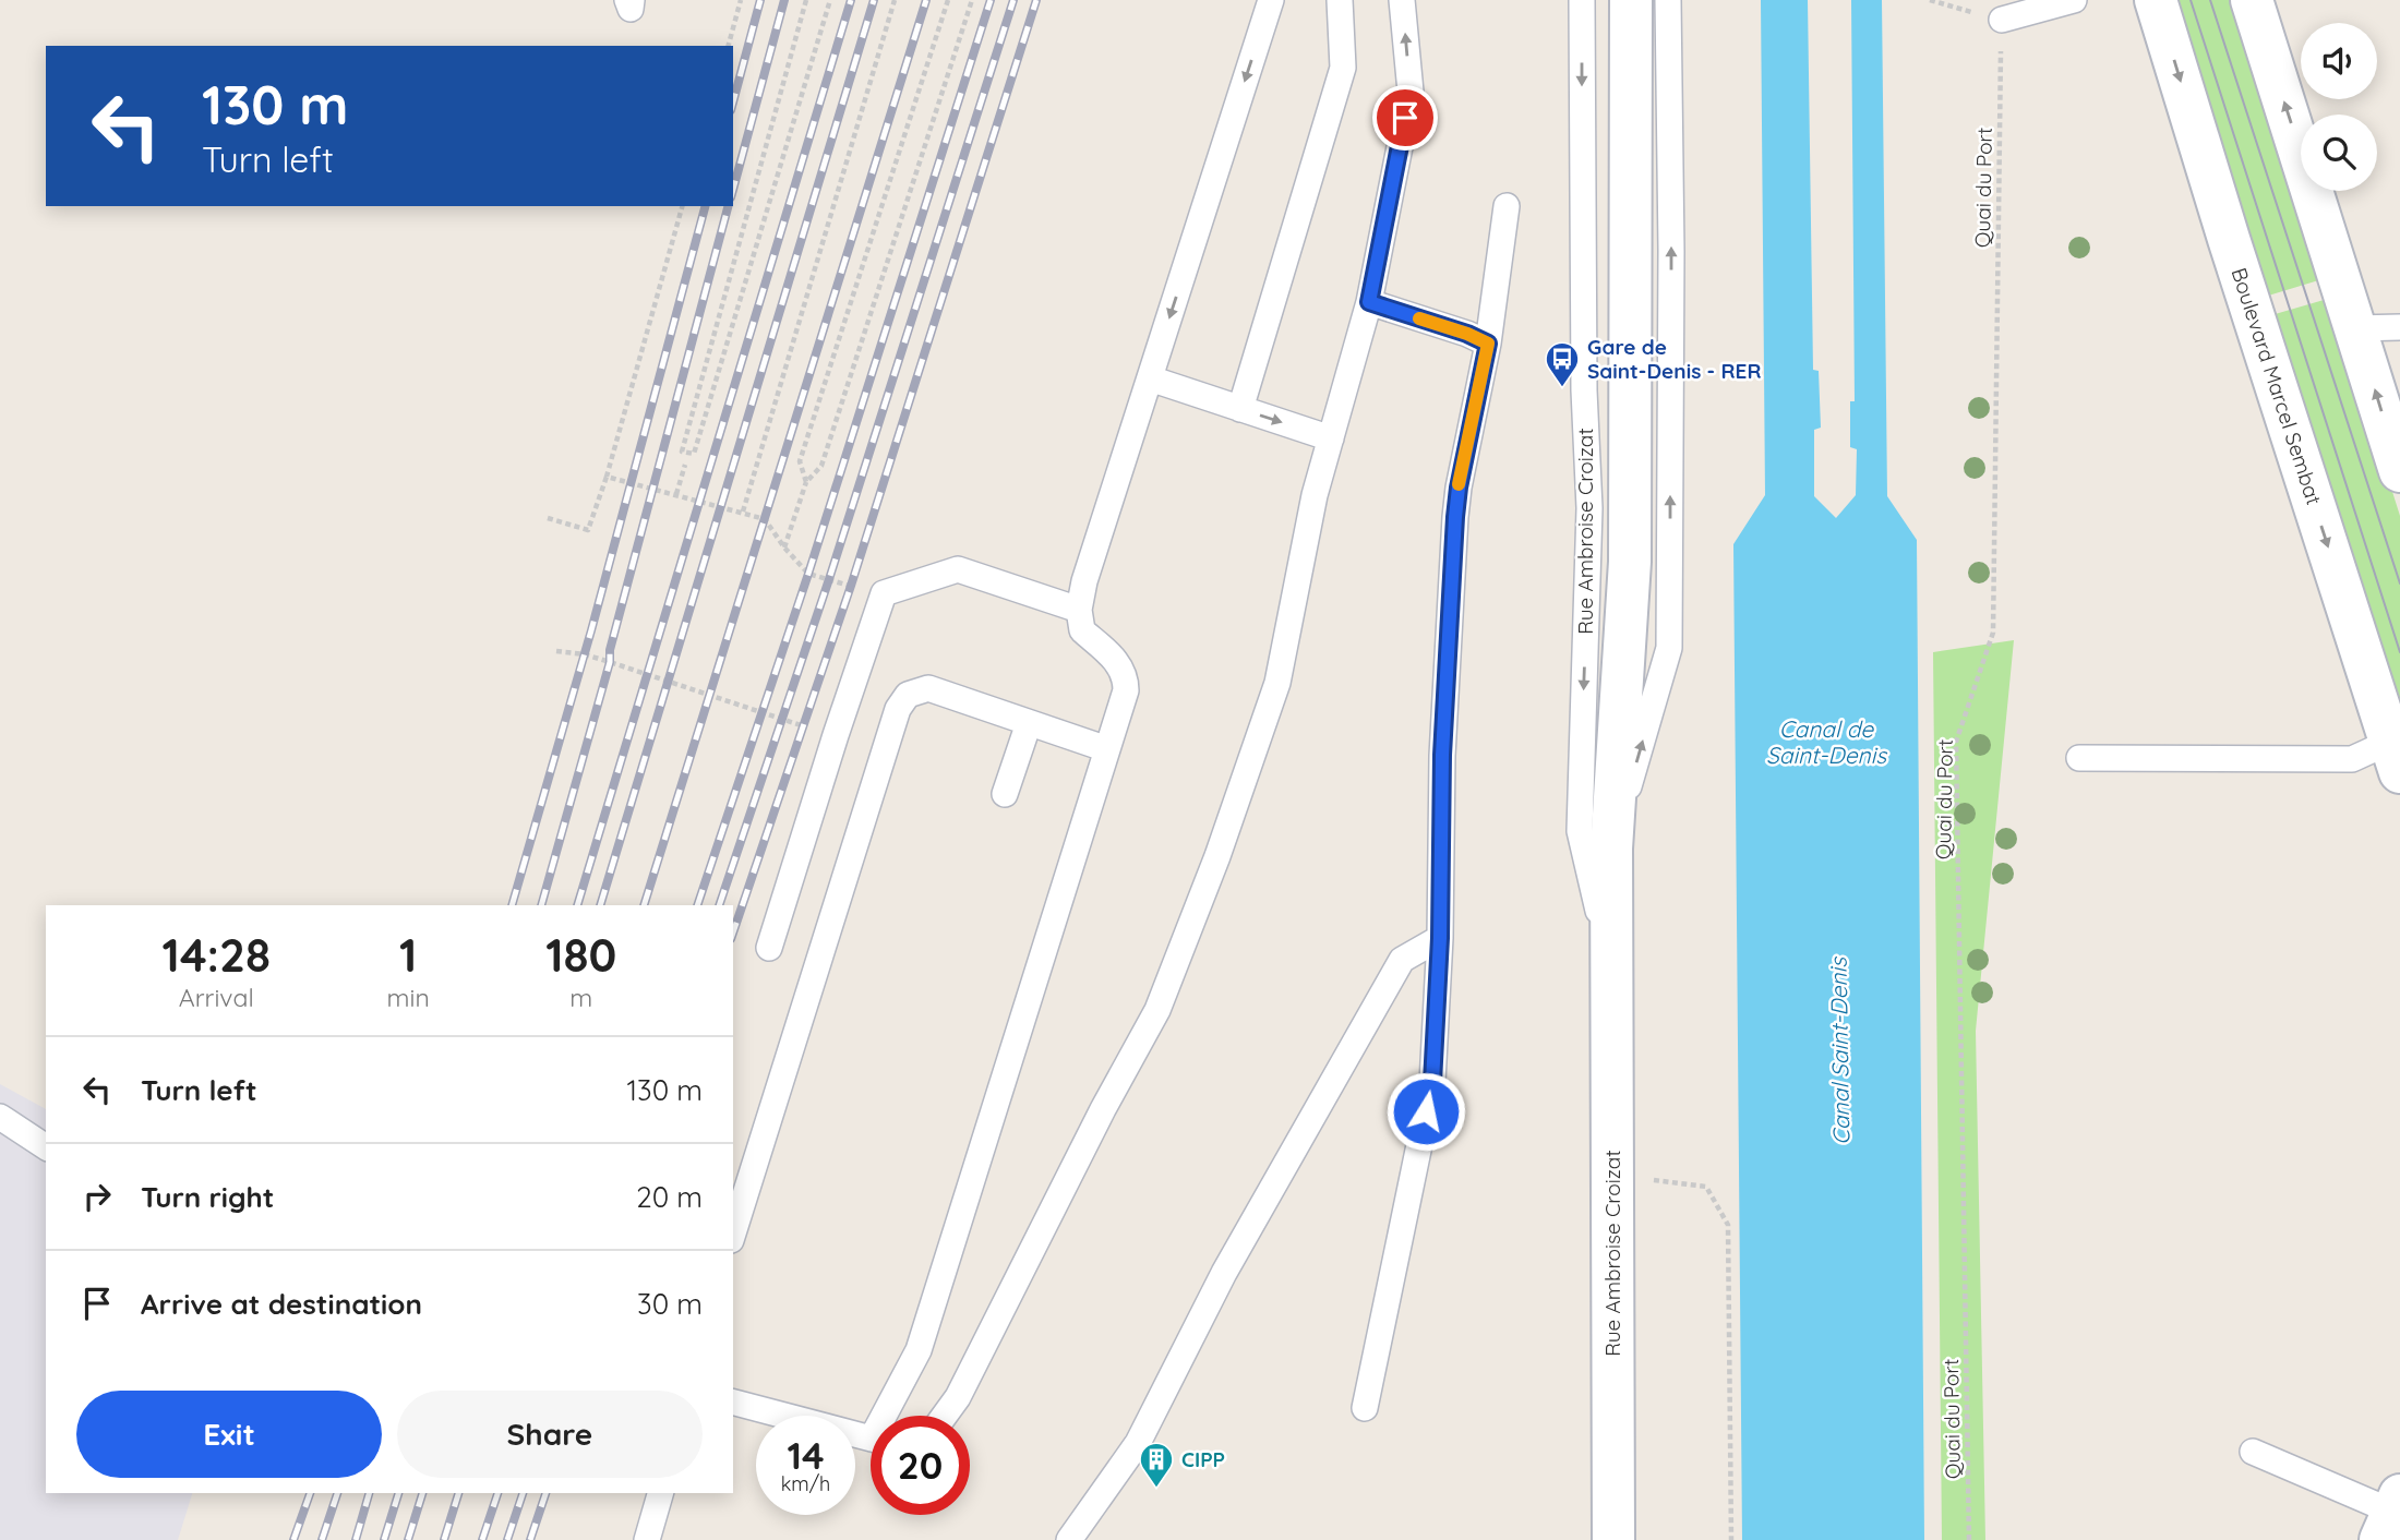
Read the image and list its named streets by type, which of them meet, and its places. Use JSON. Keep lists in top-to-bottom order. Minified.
{"streets":{"main road":["Boulevard Marcel Sembat","Rue Ambroise Croizat"],"path":["Quai du Port"]},"water":["Canal de Saint-Denis","Canal Saint-Denis"],"places":{"bus stop":["Gare de Saint-Denis - RER"],"building":["CIPP"]},"page":{"turn":["130 m","Turn left"],"eta":["14:28","Arrival","1","min","180","m"],"list":[{"name":"Turn left","value":"130 m"},{"name":"Turn right","value":"20 m"},{"name":"Arrive at destination","value":"30 m"}],"buttons":["Exit","Share"],"speed":"14 km/h","limit":"20"}}
